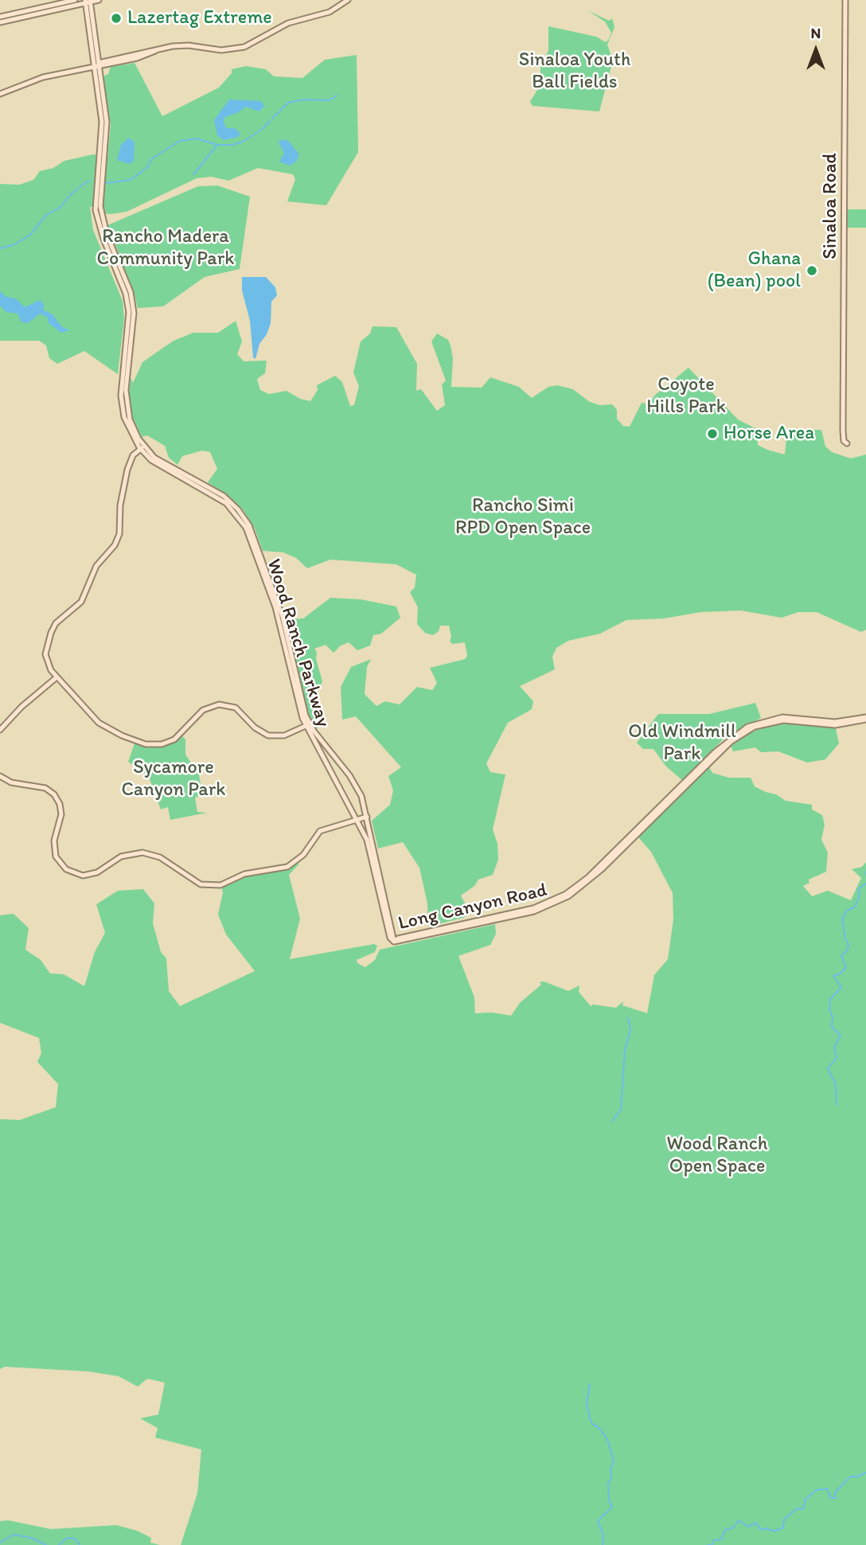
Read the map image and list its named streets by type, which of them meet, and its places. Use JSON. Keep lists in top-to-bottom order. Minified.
{"streets":{"main road":["Sinaloa Road","Wood Ranch Parkway","Long Canyon Road"]},"crossings":[["Wood Ranch Parkway","Long Canyon Road"]],"parks":["Sinaloa Youth Ball Fields","Rancho Madera Community Park","Coyote Hills Park","Rancho Simi RPD Open Space","Old Windmill Park","Sycamore Canyon Park","Wood Ranch Open Space"],"places":["Lazertag Extreme","Ghana (Bean) pool","Horse Area"],"north":"top"}
